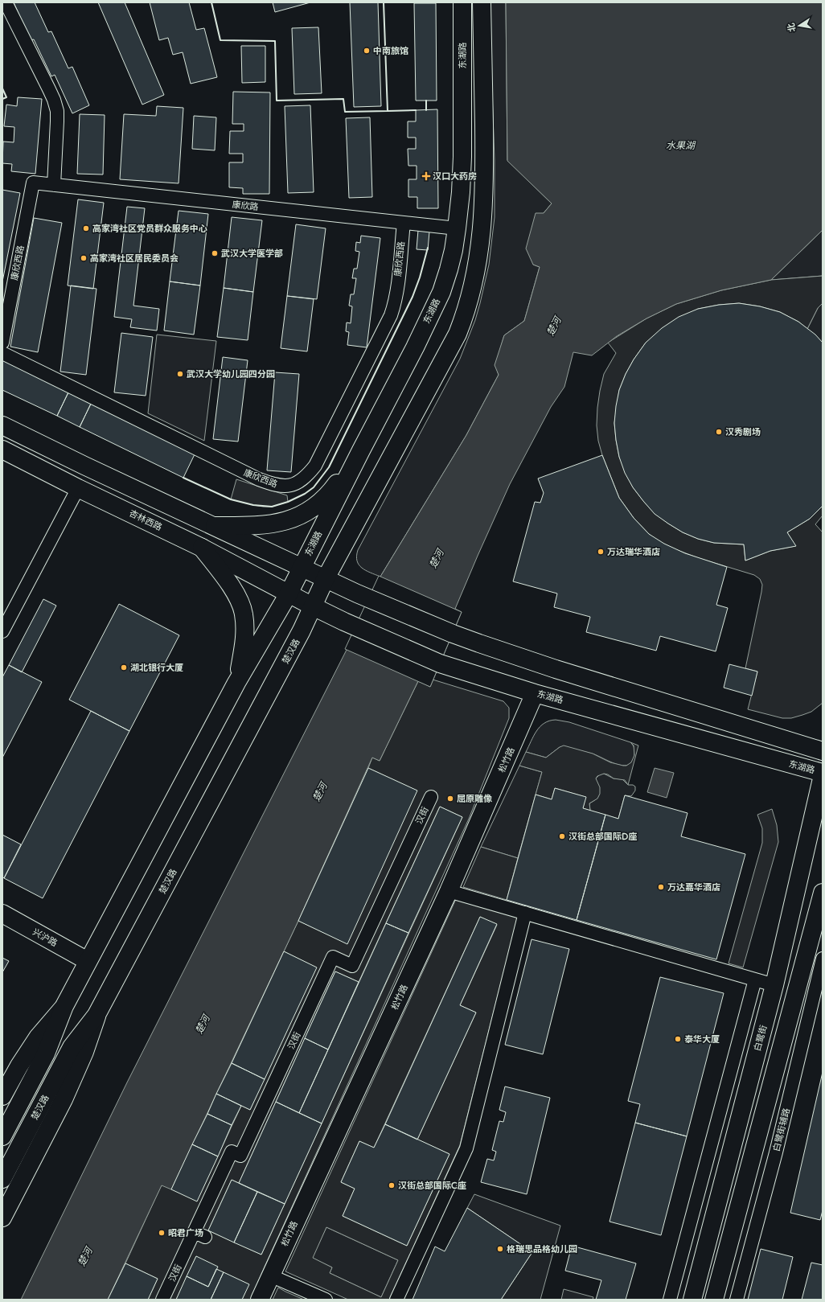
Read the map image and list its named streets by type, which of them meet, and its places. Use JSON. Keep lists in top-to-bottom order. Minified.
{"streets":{"main road":["东湖路","杏林西路","楚汉路","松竹路","兴沪路","白鹭街"],"street":["康欣路","康欣西路","汉街","白鹭街辅路"]},"crossings":[["东湖路","康欣路"],["东湖路","杏林西路"],["东湖路","楚汉路"],["东湖路","松竹路"],["康欣路","康欣西路"]],"water":["水果湖","楚河"],"places":{"other":["中南旅馆","高家湾社区党员群众服务中心","武汉大学医学部","高家湾社区居民委员会","武汉大学幼儿园四分园","汉秀剧场","万达瑞华酒店","湖北银行大厦","屈原雕像","汉街总部国际D座","万达嘉华酒店","泰华大厦","汉街总部国际C座","昭君广场","格瑞思品格幼儿园"],"health":["汉口大药房"]},"north":"left"}
